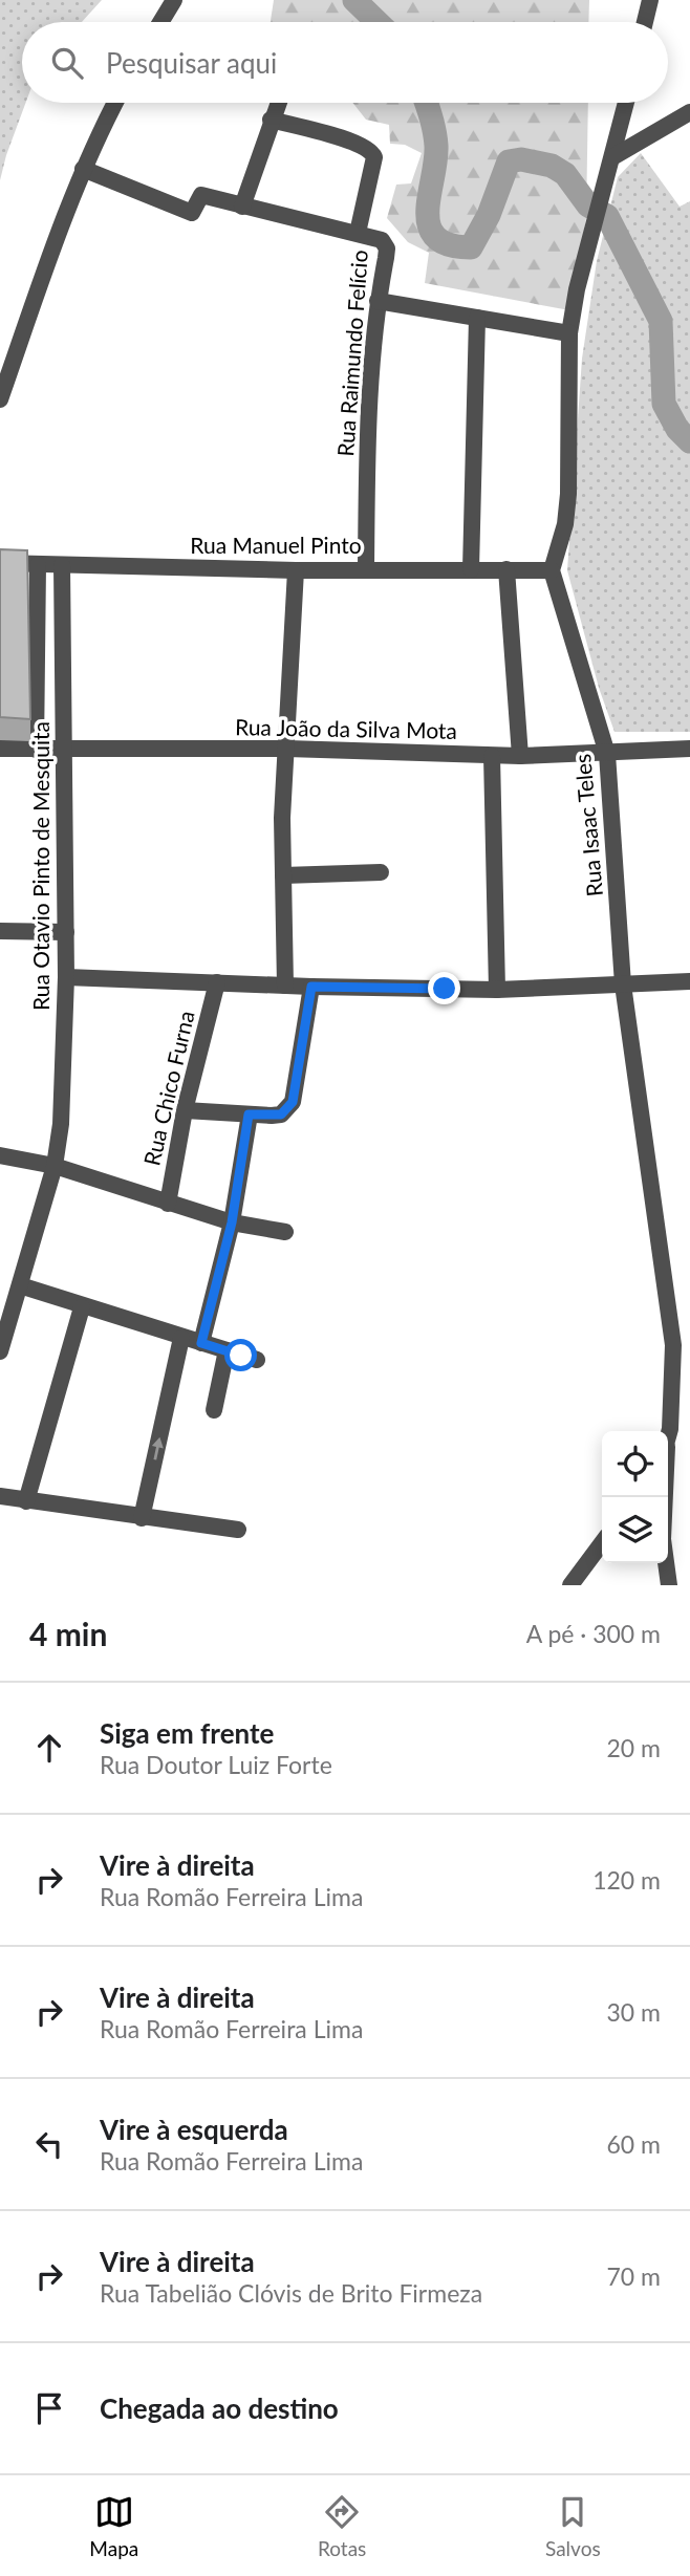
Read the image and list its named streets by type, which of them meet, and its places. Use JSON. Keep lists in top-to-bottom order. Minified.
{"streets":{"street":["Rua Raimundo Felício","Rua Manuel Pinto","Rua João da Silva Mota","Rua Isaac Teles","Rua Otavio Pinto de Mesquita","Rua Chico Furna"]},"crossings":[["Rua Raimundo Felício","Rua Manuel Pinto"],["Rua Manuel Pinto","Rua Isaac Teles"],["Rua Manuel Pinto","Rua Otavio Pinto de Mesquita"],["Rua João da Silva Mota","Rua Isaac Teles"],["Rua João da Silva Mota","Rua Otavio Pinto de Mesquita"]],"page":{"search":"Pesquisar aqui","heading":["4 min","A pé · 300 m"],"list":[["Siga em frente","Rua Doutor Luiz Forte","20 m"],["Vire à direita","Rua Romão Ferreira Lima","120 m"],["Vire à direita","Rua Romão Ferreira Lima","30 m"],["Vire à esquerda","Rua Romão Ferreira Lima","60 m"],["Vire à direita","Rua Tabelião Clóvis de Brito Firmeza","70 m"],"Chegada ao destino"],"nav":["Mapa","Rotas","Salvos"]}}
